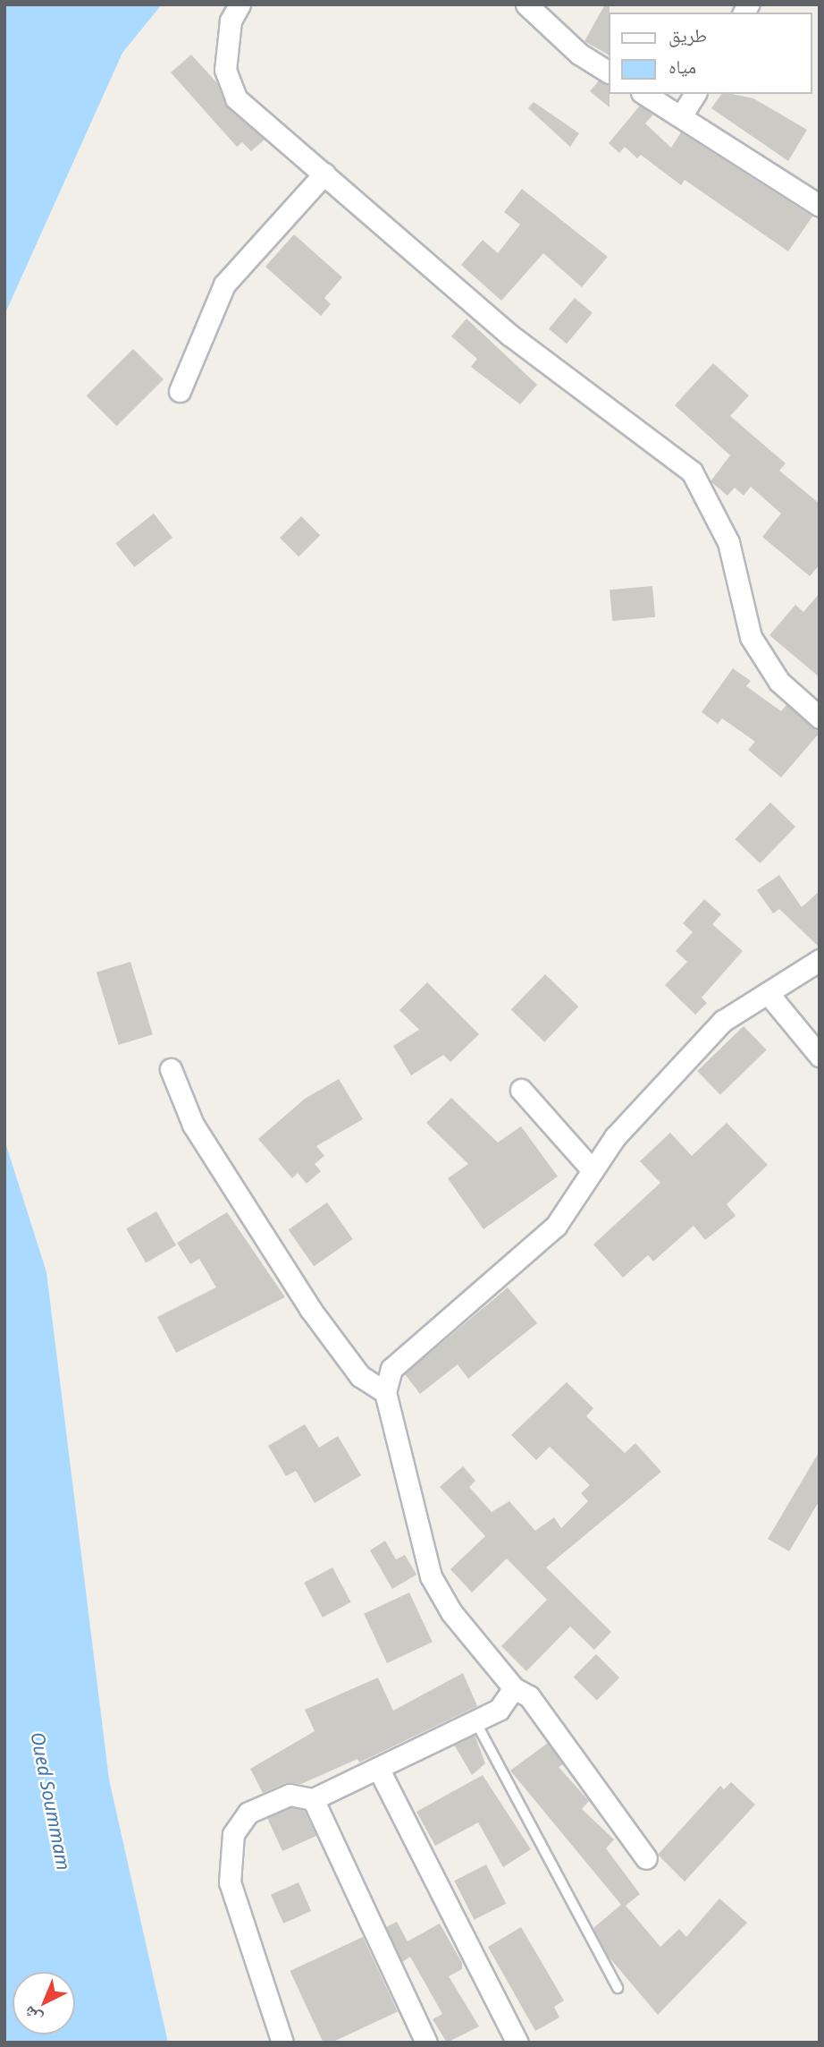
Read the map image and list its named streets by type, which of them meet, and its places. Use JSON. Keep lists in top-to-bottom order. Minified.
{"water":["Oued Soummam"],"legend":["طريق","مياه"],"north":"bottom left"}
